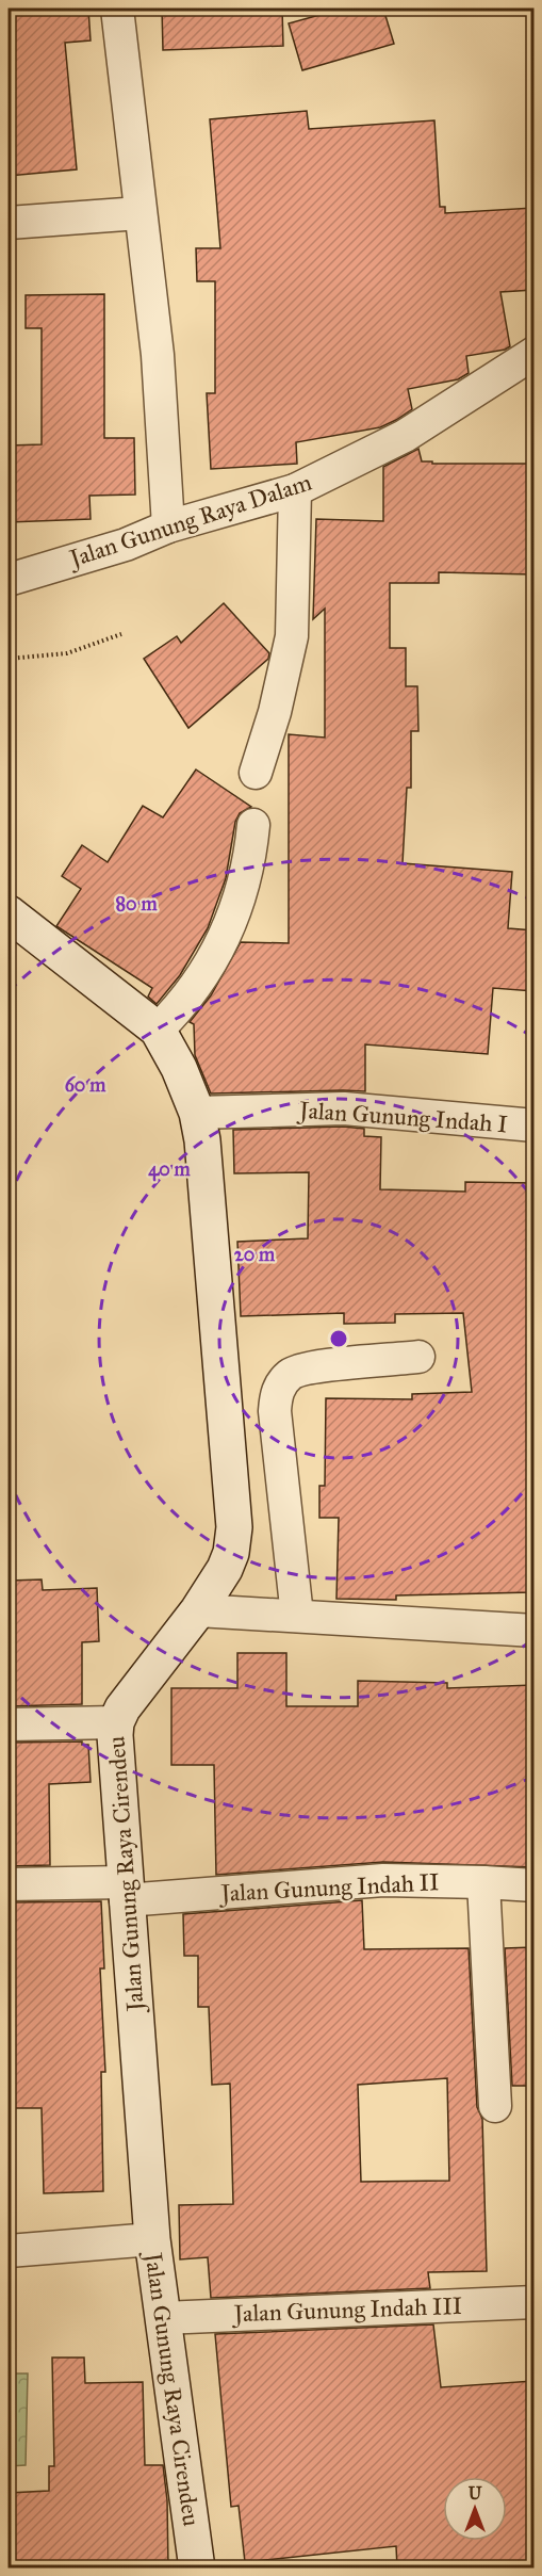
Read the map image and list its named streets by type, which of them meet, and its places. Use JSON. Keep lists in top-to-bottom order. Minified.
{"streets":{"street":["Jalan Gunung Raya Dalam","Jalan Gunung Indah I","Jalan Gunung Raya Cirendeu","Jalan Gunung Indah II","Jalan Gunung Indah III"]},"crossings":[["Jalan Gunung Indah I","Jalan Gunung Raya Cirendeu"],["Jalan Gunung Raya Cirendeu","Jalan Gunung Indah II"],["Jalan Gunung Raya Cirendeu","Jalan Gunung Indah III"]],"north":"top","rings":["80 m","60 m","40 m","20 m"]}
